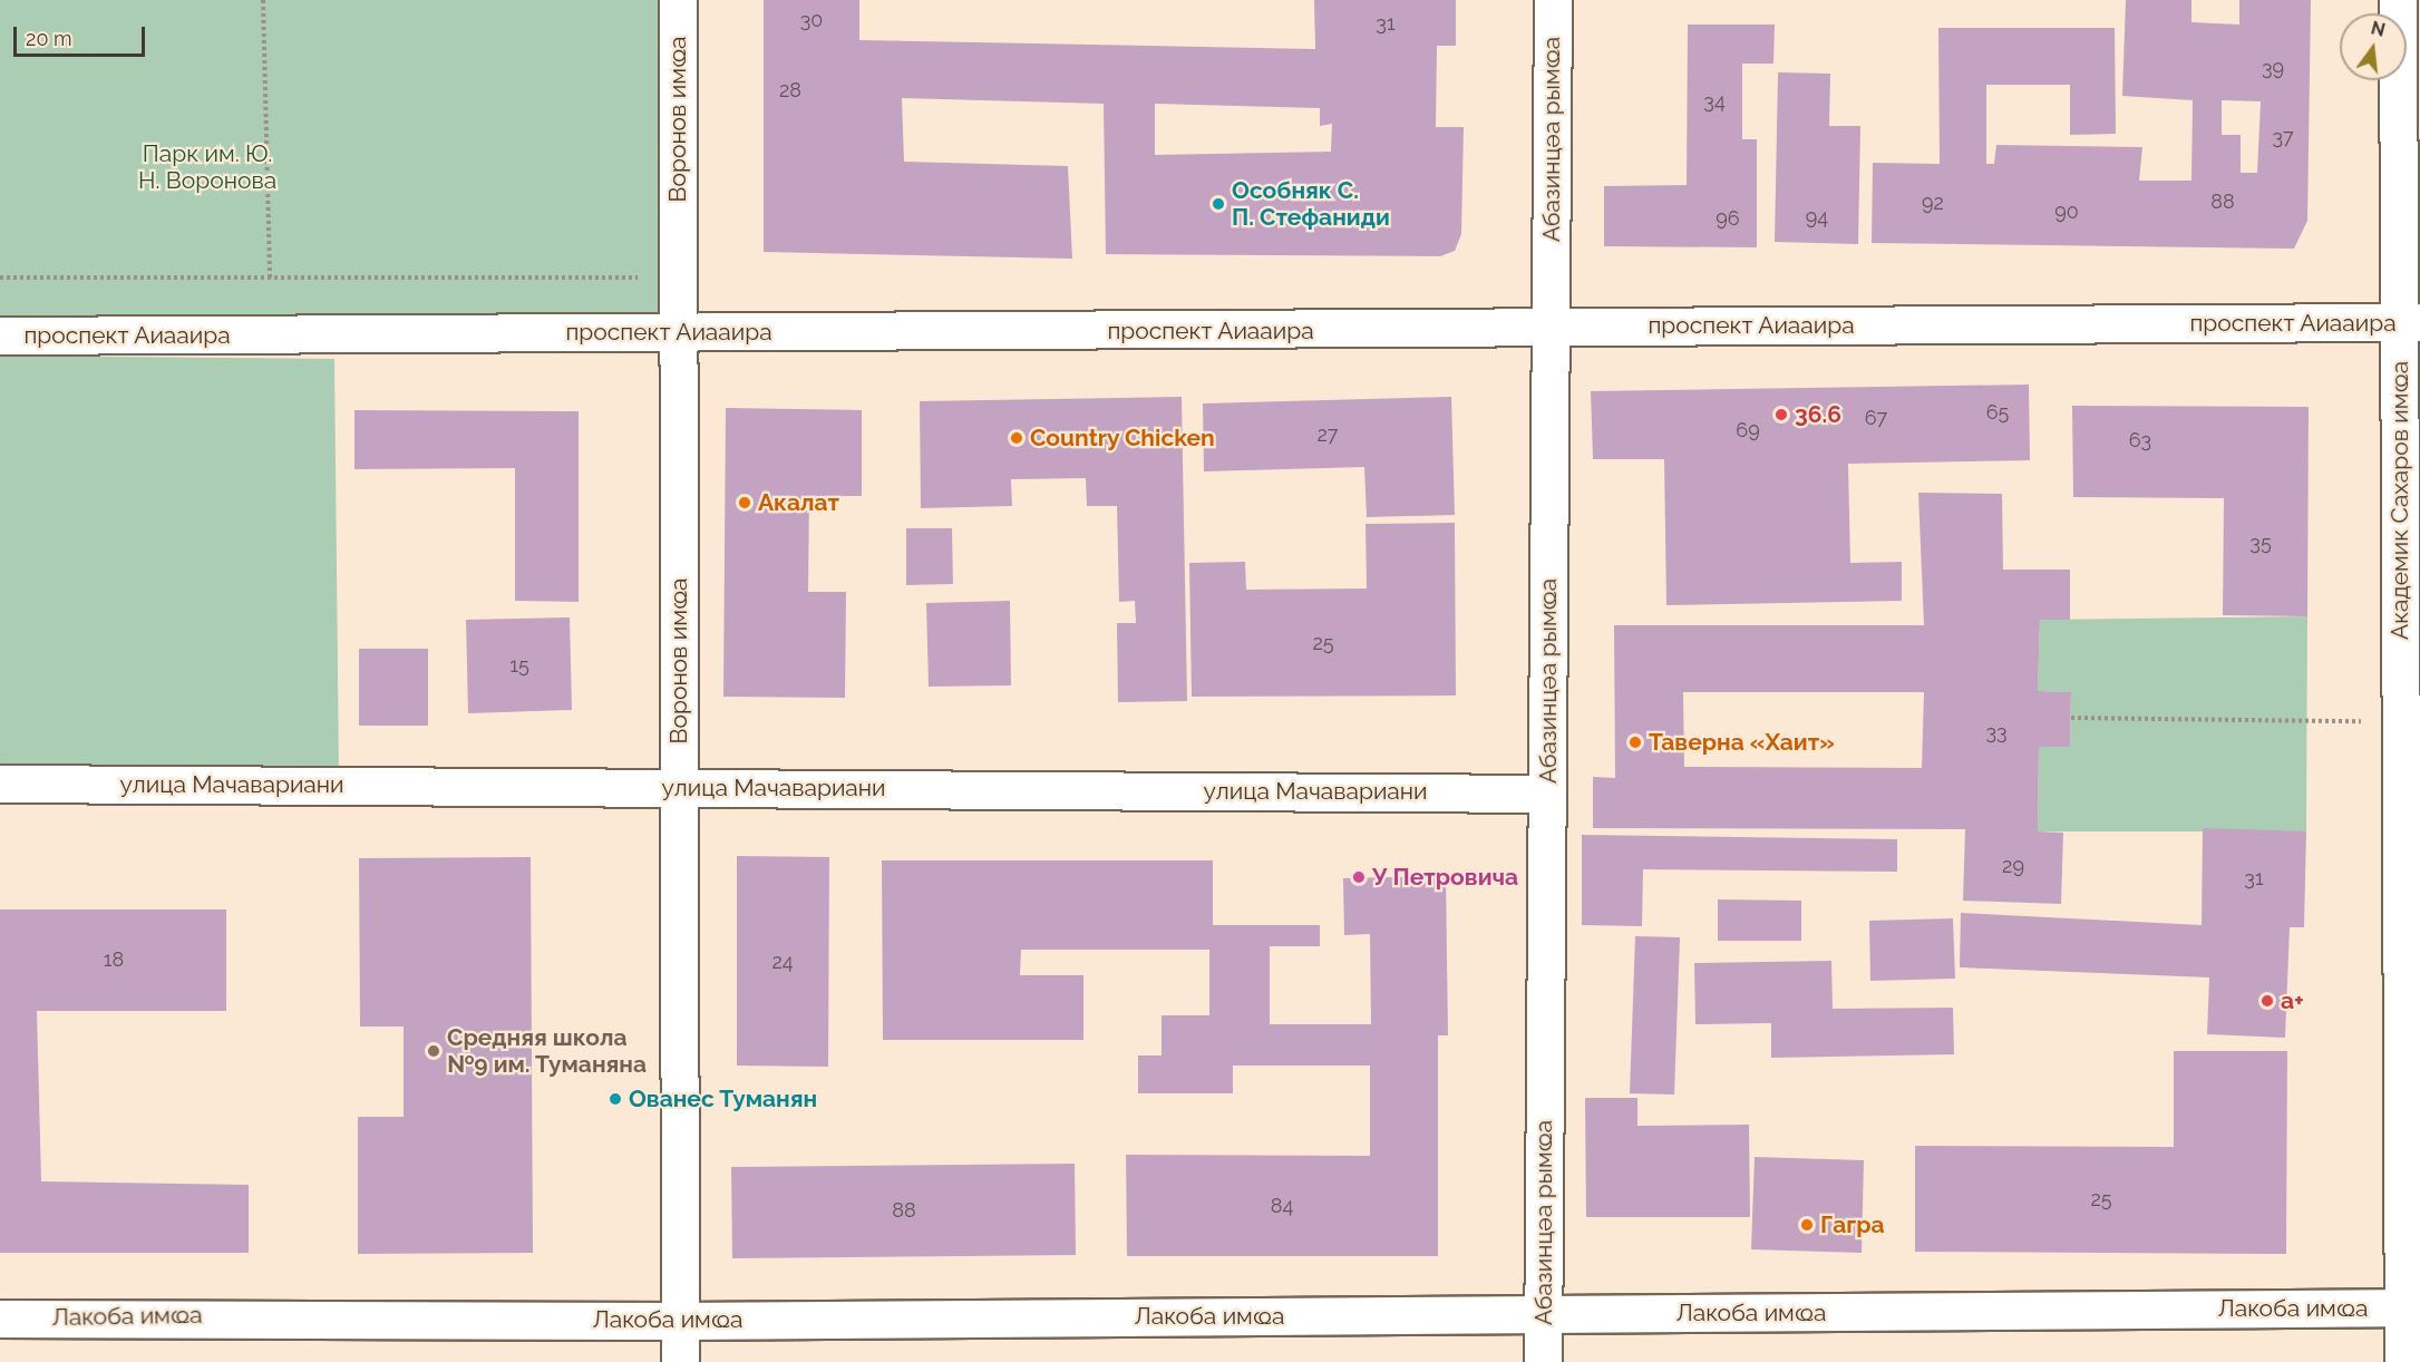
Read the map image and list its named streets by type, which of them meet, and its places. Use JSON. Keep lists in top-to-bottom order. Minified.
{"streets":{"street":["Воронов имҩа","Абазинцәа рымҩа","проспект Аиааира","Академик Сахаров имҩа","улица Мачавариани","Лакоба имҩа"]},"crossings":[["Воронов имҩа","проспект Аиааира"],["Воронов имҩа","улица Мачавариани"],["Воронов имҩа","Лакоба имҩа"],["Абазинцәа рымҩа","проспект Аиааира"],["Абазинцәа рымҩа","улица Мачавариани"],["Абазинцәа рымҩа","Лакоба имҩа"],["проспект Аиааира","Академик Сахаров имҩа"],["Академик Сахаров имҩа","Лакоба имҩа"]],"parks":["Парк им. Ю. Н. Воронова"],"places":["Особняк С. П. Стефаниди","36.6","Country Chicken","Акалат","Таверна «Хаит»","У Петровича","а+","Средняя школа №9 им. Туманяна","Ованес Туманян","Гагра"],"house_numbers":["30","31","39","28","34","37","88","92","90","94","96","65","67","69","27","63","35","25","15","33","29","31","18","24","25","84","88"],"scale_bar":"20 m","north":"top"}
